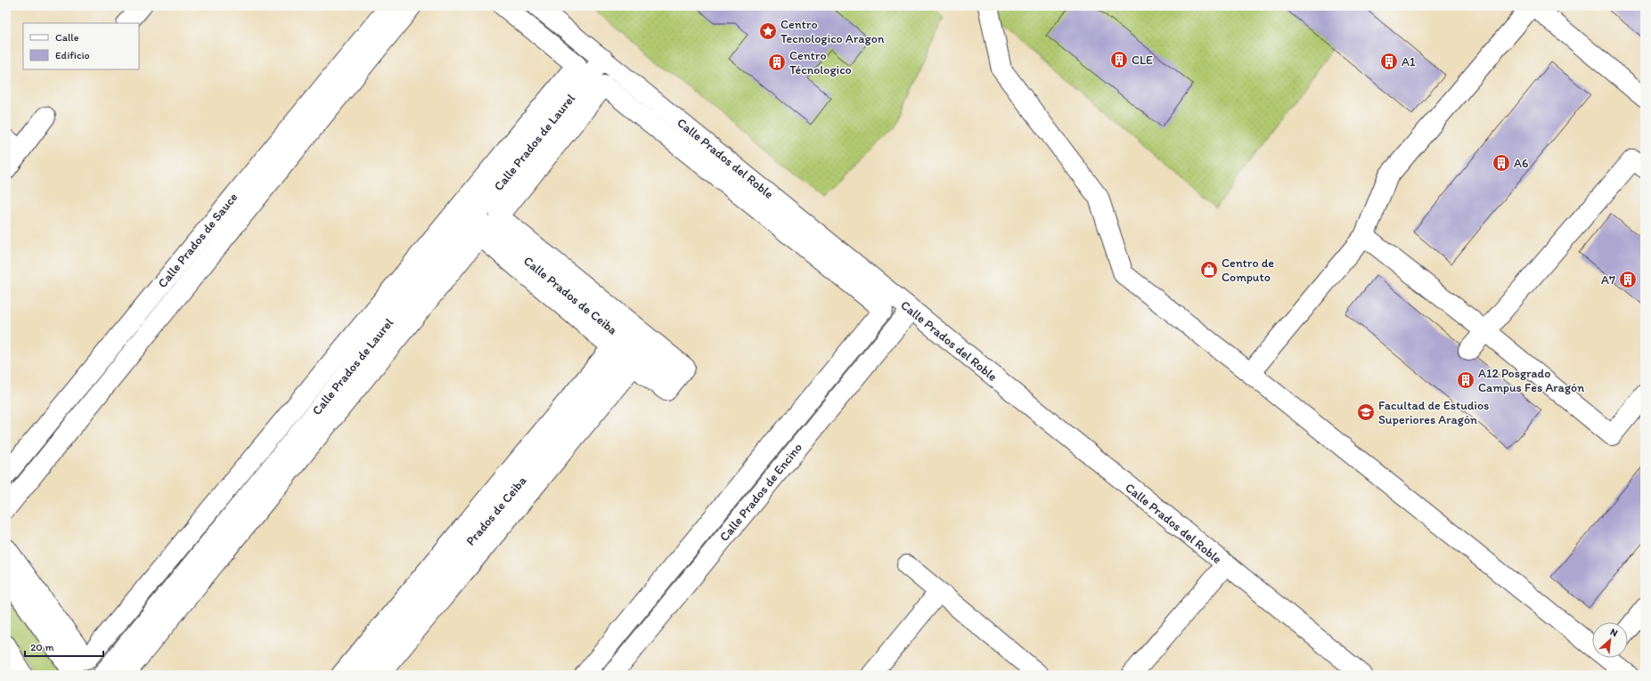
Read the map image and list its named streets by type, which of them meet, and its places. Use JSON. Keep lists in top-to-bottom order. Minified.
{"streets":{"street":["Calle Prados de Laurel","Calle Prados del Roble","Calle Prados de Sauce","Calle Prados de Ceiba","Calle Prados de Encino","Prados de Ceiba"]},"crossings":[["Calle Prados de Laurel","Calle Prados del Roble"],["Calle Prados de Laurel","Calle Prados de Ceiba"],["Calle Prados del Roble","Calle Prados de Encino"],["Calle Prados de Ceiba","Prados de Ceiba"]],"places":{"place":["Centro Tecnologico Aragon"],"building":["CLE","A1","Centro Técnologico","A6","A7","A12 Posgrado Campus Fes Aragón"],"shop":["Centro de Computo"],"school or university":["Facultad de Estudios Superiores Aragón"]},"legend":["Calle","Edificio"],"scale_bar":"20 m","north":"top right"}
